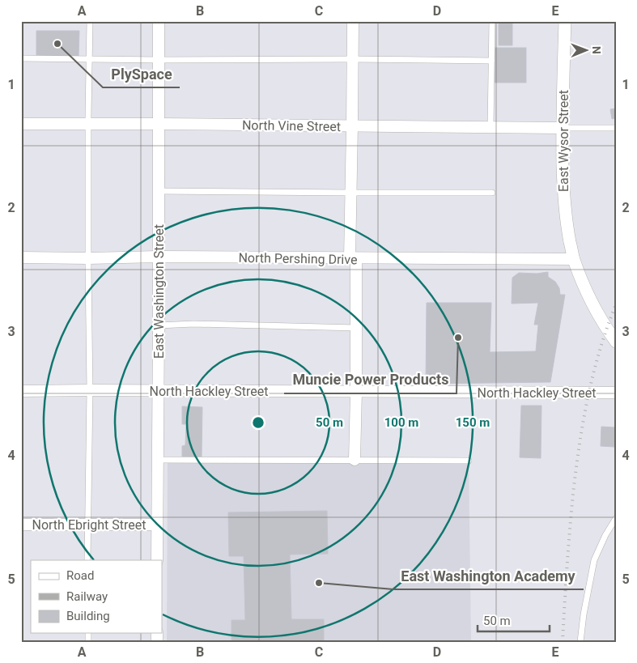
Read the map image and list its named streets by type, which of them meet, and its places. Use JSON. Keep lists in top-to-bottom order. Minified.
{"streets":{"main road":["East Wysor Street"],"street":["North Vine Street","North Pershing Drive","East Washington Street","North Hackley Street","North Ebright Street"]},"crossings":[["North Vine Street","East Wysor Street"],["North Vine Street","East Washington Street"],["East Wysor Street","North Pershing Drive"],["North Pershing Drive","East Washington Street"],["East Washington Street","North Hackley Street"],["East Washington Street","North Ebright Street"]],"places":["PlySpace","Muncie Power Products","East Washington Academy"],"legend":["Road","Railway","Building"],"scale_bar":"50 m","north":"right","grid":{"columns":["A","B","C","D","E"],"rows":["1","2","3","4","5"]},"rings":["50 m","100 m","150 m"]}
